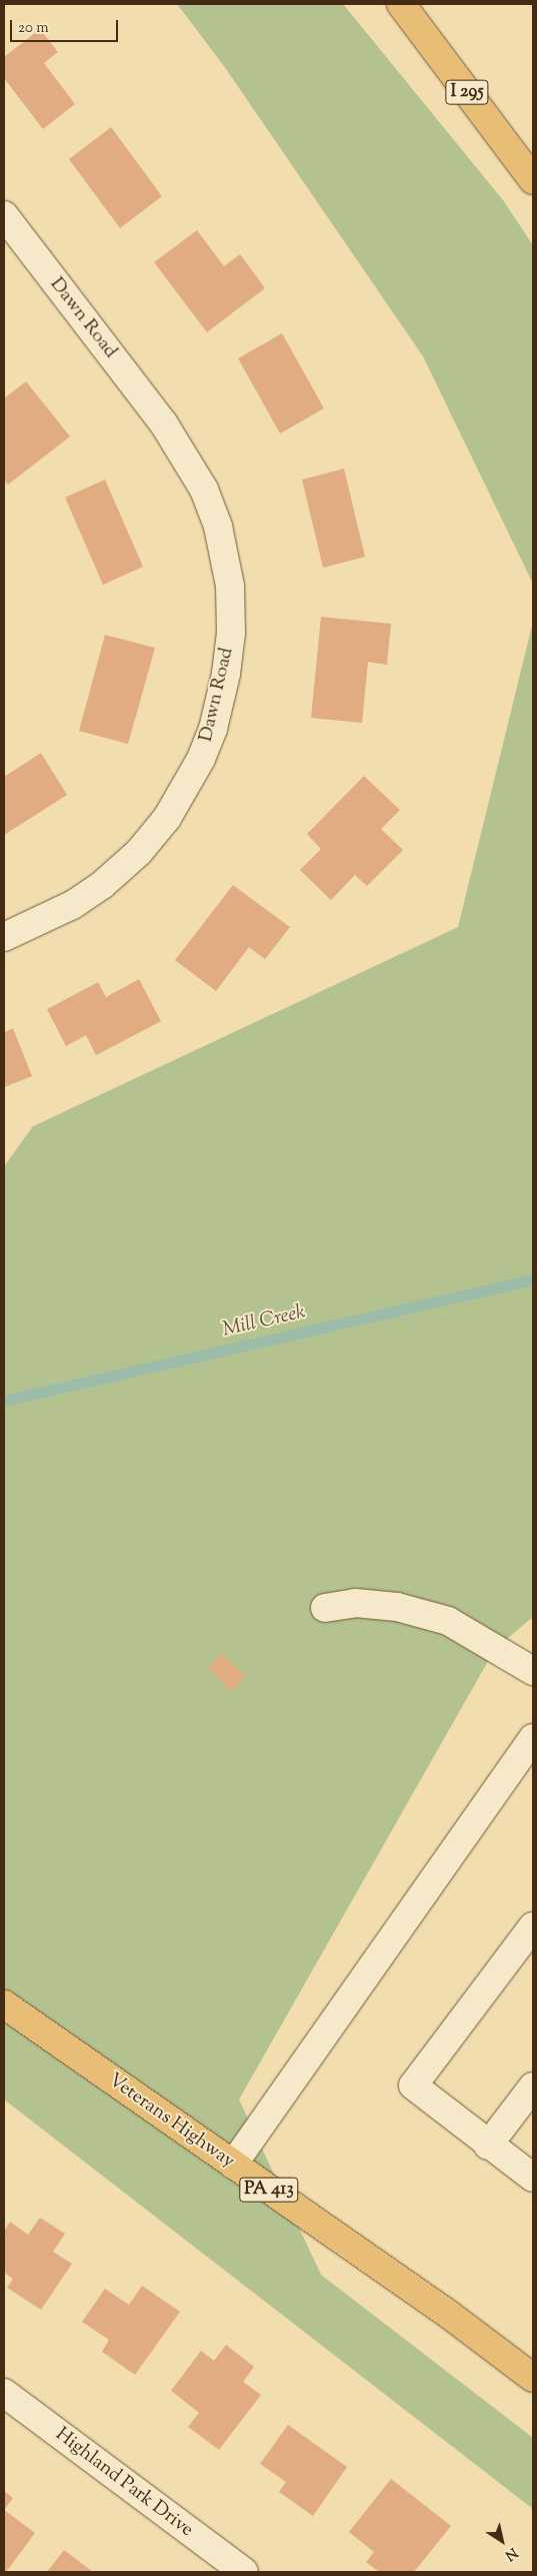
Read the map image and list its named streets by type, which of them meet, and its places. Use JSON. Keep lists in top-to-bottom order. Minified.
{"streets":{"main road":["I 295","Veterans Highway","PA 413"],"street":["Dawn Road","Highland Park Drive"]},"water":["Mill Creek"],"scale_bar":"20 m","north":"bottom right"}
